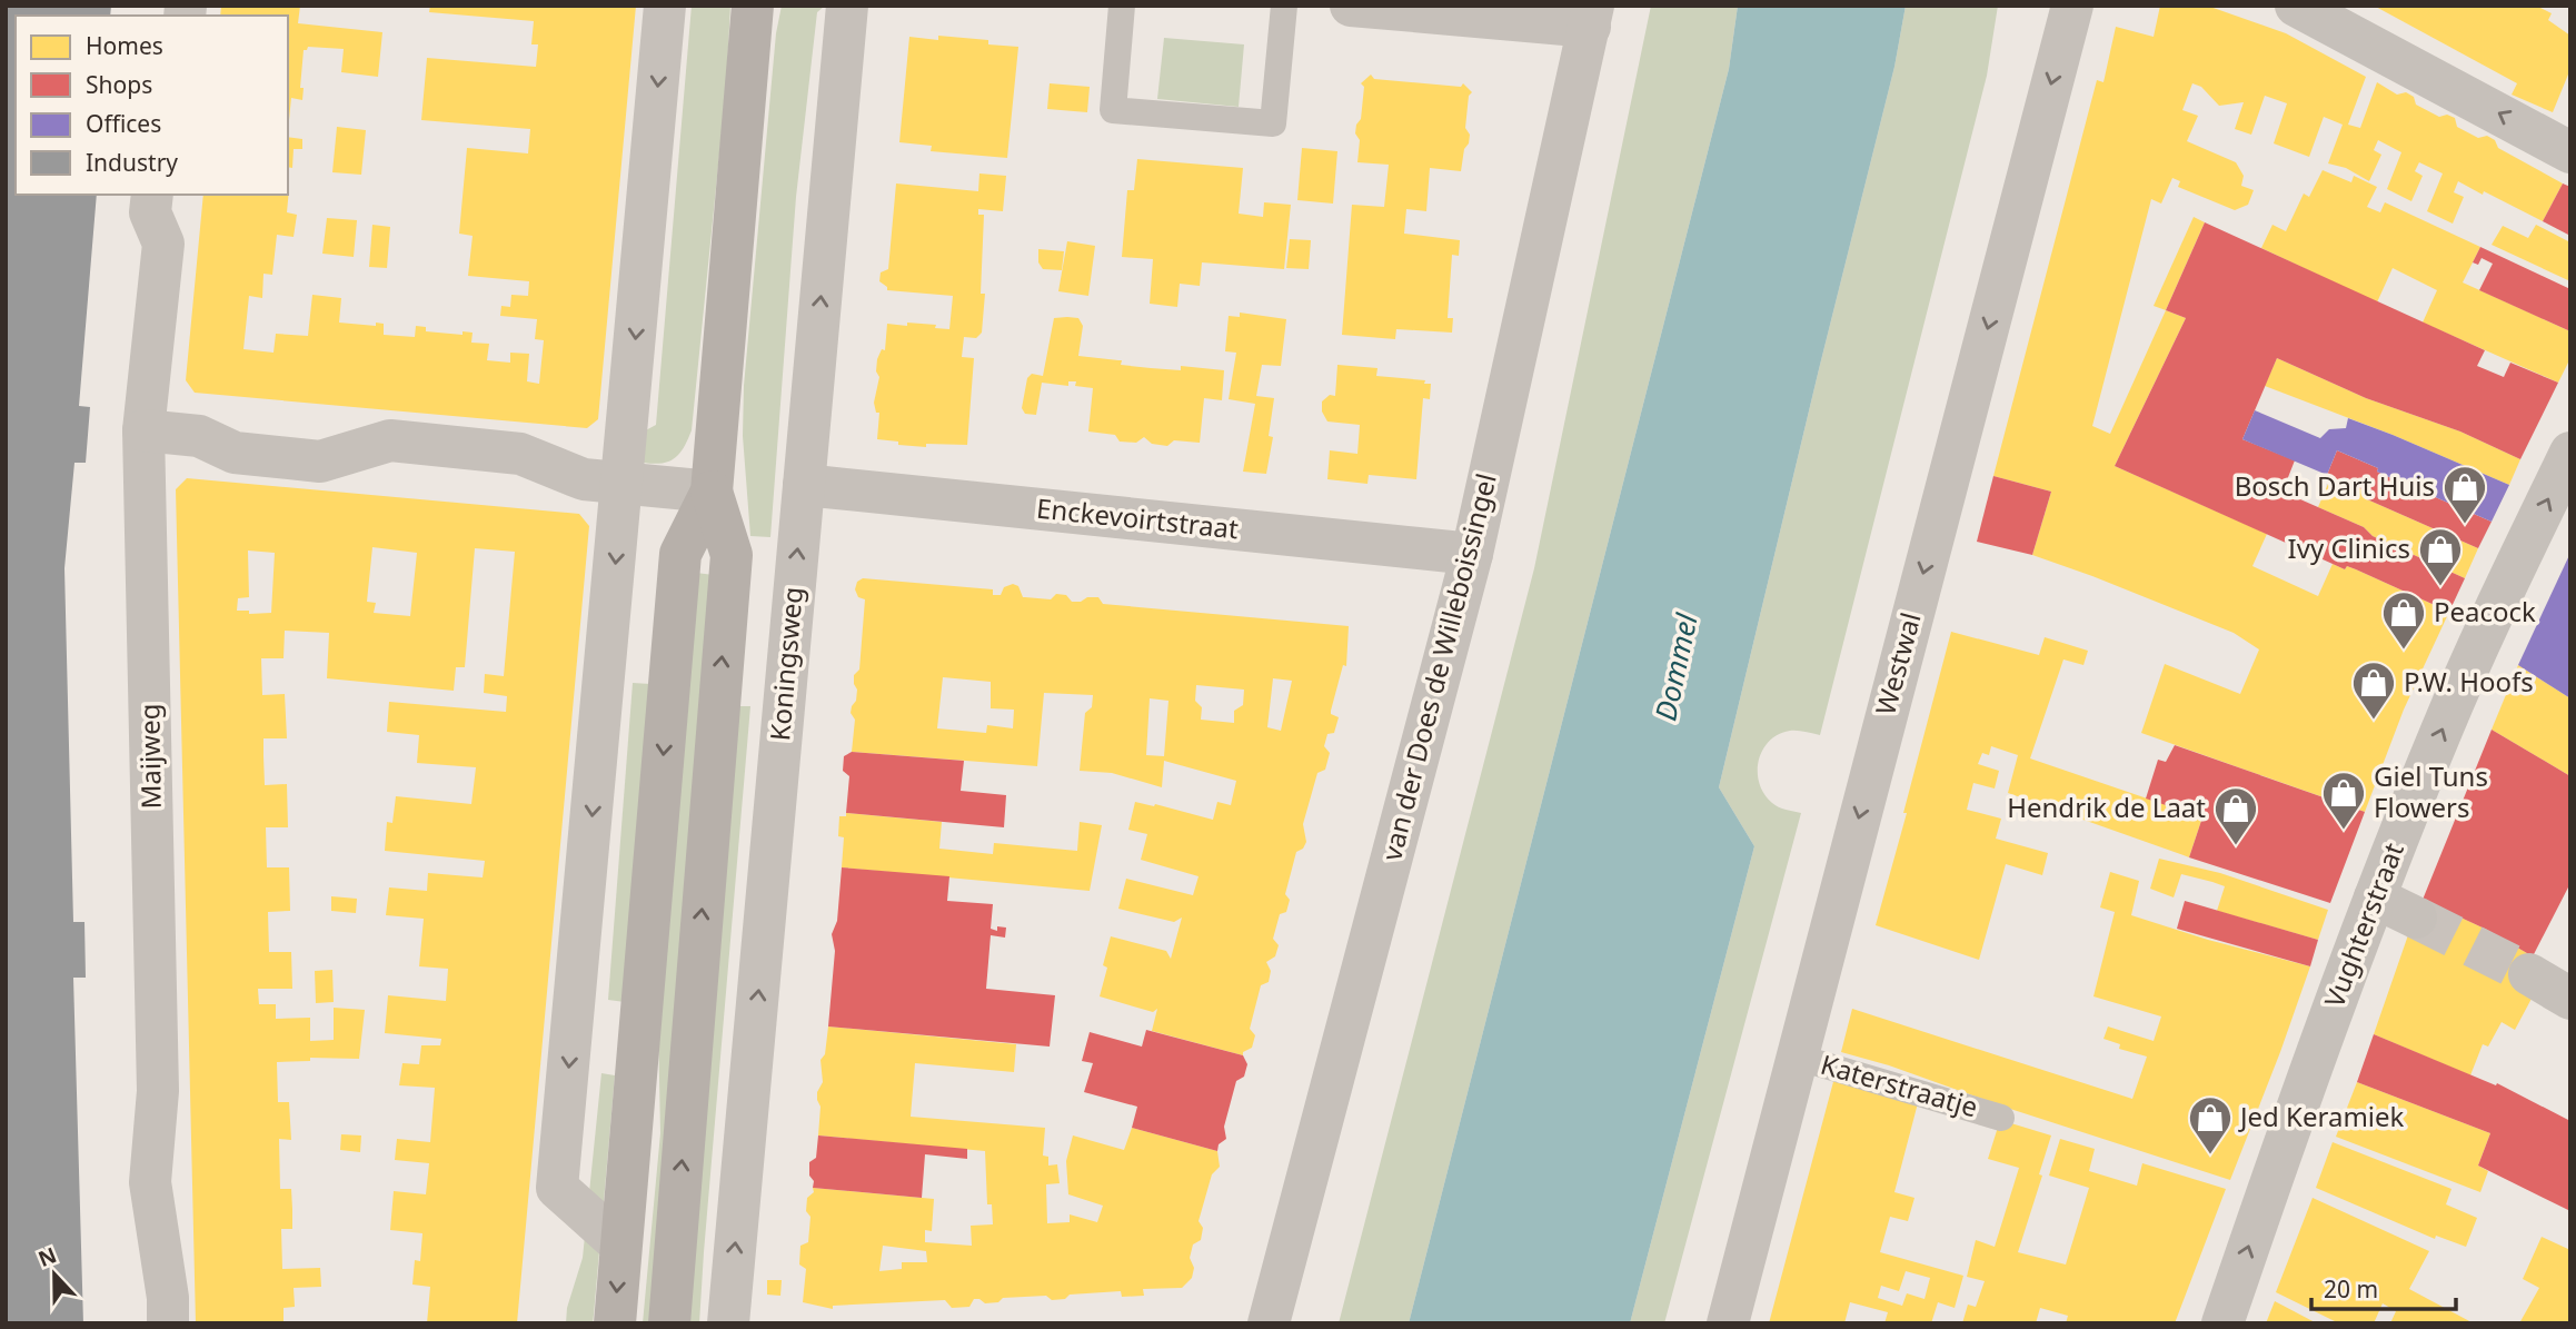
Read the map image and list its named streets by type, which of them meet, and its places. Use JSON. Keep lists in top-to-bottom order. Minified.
{"streets":{"street":["Enckevoirtstraat","Koningsweg","Westwal","van der Does de Willeboissingel","Maijweg","Vughterstraat"],"lane":["Katerstraatje"]},"crossings":[["Enckevoirtstraat","Koningsweg"],["Enckevoirtstraat","van der Does de Willeboissingel"],["Westwal","Katerstraatje"]],"one_way":["Westwal","Vughterstraat"],"water":["Dommel"],"places":{"shop":["Bosch Dart Huis","Ivy Clinics","Peacock","P.W. Hoofs","Giel Tuns Flowers","Hendrik de Laat","Jed Keramiek"]},"legend":["Homes","Shops","Offices","Industry"],"scale_bar":"20 m","north":"top"}
